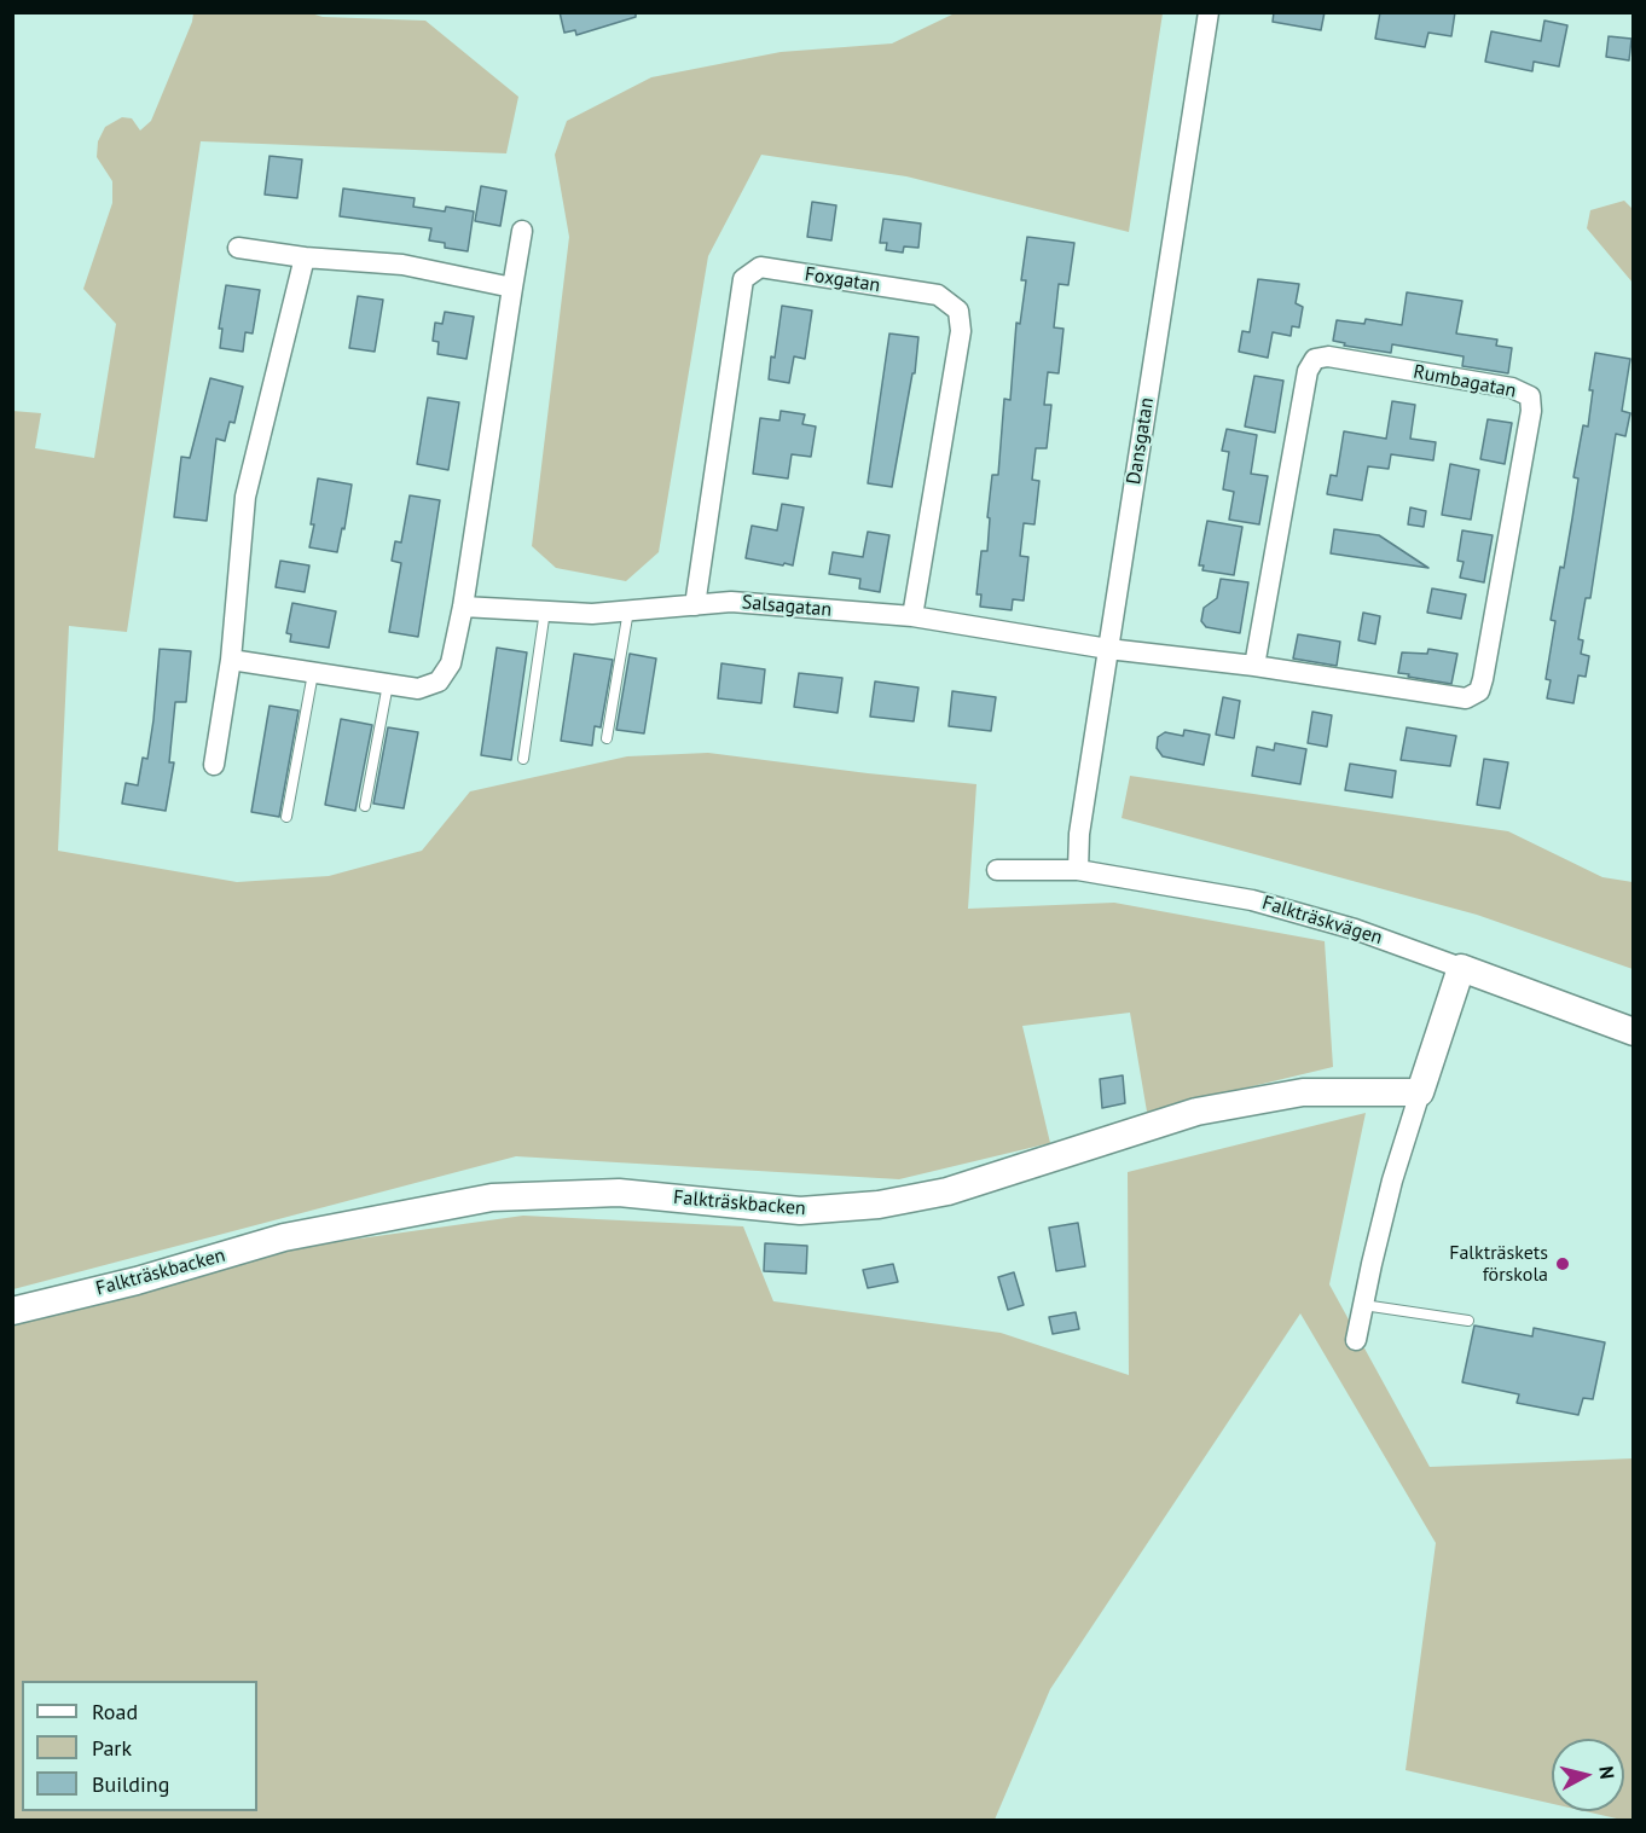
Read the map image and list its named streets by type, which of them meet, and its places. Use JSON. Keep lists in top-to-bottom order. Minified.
{"streets":{"street":["Foxgatan","Rumbagatan","Dansgatan","Salsagatan","Falkträskvägen","Falkträskbacken"]},"crossings":[["Foxgatan","Salsagatan"],["Rumbagatan","Dansgatan"],["Rumbagatan","Salsagatan"],["Dansgatan","Salsagatan"],["Dansgatan","Falkträskvägen"]],"places":["Falkträskets förskola"],"legend":["Road","Park","Building"],"north":"right"}
